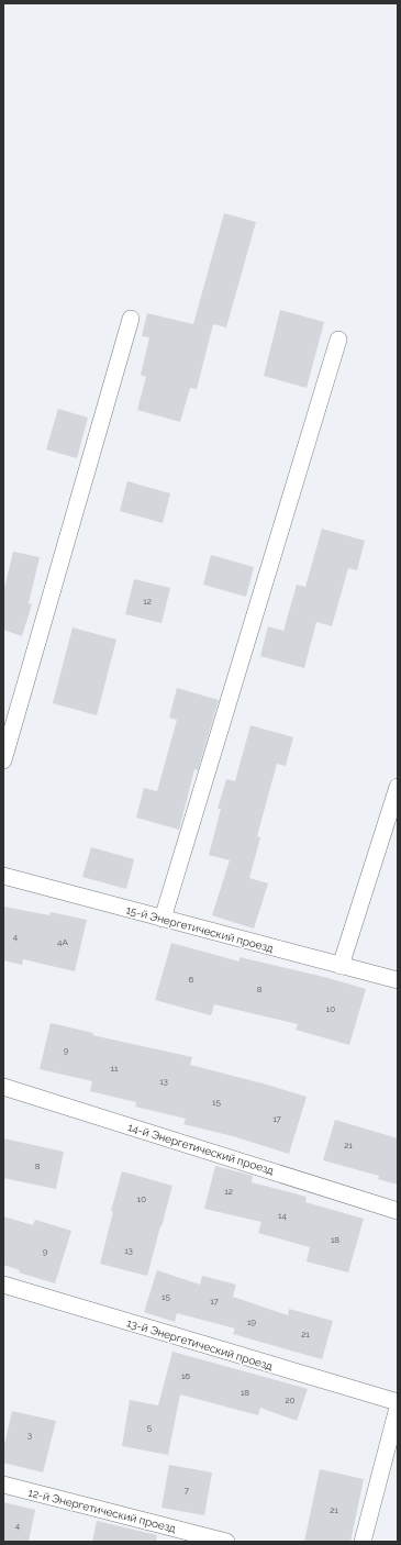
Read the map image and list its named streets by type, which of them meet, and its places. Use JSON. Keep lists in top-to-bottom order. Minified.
{"streets":{"street":["15-й Энергетический проезд","14-й Энергетический проезд","13-й Энергетический проезд","12-й Энергетический проезд"]},"house_numbers":["12","4","4А","6","8","10","9","11","13","15","17","21","8","12","10","14","18","13","9","15","17","19","21","16","18","20","5","3","7","21","4"]}
